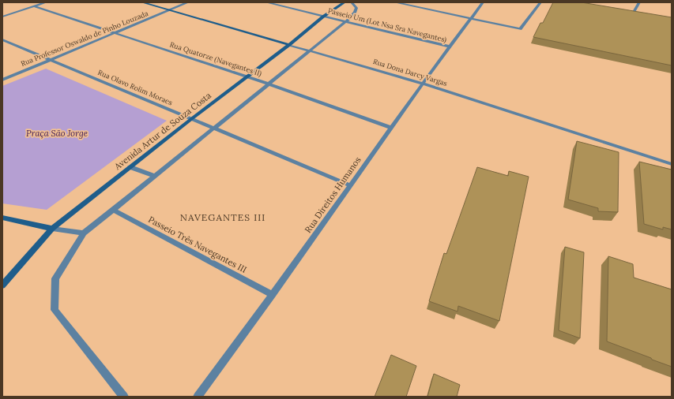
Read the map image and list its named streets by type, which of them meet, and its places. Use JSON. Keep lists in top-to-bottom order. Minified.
{"streets":{"street":["Passeio Um (Lot Nsa Sra Navegantes)","Rua Professor Oswaldo de Pinho Louzada","Rua Quatorze (Navegantes II)","Rua Dona Darcy Vargas","Rua Olavo Rolim Moraes","Avenida Artur de Souza Costa","Rua Direitos Humanos","Passeio Três Navegantes III"]},"crossings":[["Passeio Um (Lot Nsa Sra Navegantes)","Avenida Artur de Souza Costa"],["Passeio Um (Lot Nsa Sra Navegantes)","Rua Direitos Humanos"],["Rua Professor Oswaldo de Pinho Louzada","Rua Quatorze (Navegantes II)"],["Rua Professor Oswaldo de Pinho Louzada","Rua Dona Darcy Vargas"],["Rua Professor Oswaldo de Pinho Louzada","Rua Olavo Rolim Moraes"],["Rua Quatorze (Navegantes II)","Avenida Artur de Souza Costa"],["Rua Quatorze (Navegantes II)","Rua Direitos Humanos"],["Rua Dona Darcy Vargas","Avenida Artur de Souza Costa"],["Rua Dona Darcy Vargas","Rua Direitos Humanos"],["Rua Olavo Rolim Moraes","Avenida Artur de Souza Costa"],["Rua Olavo Rolim Moraes","Rua Direitos Humanos"],["Rua Direitos Humanos","Passeio Três Navegantes III"]],"districts":["NAVEGANTES III"],"parks":["Praça São Jorge"]}
